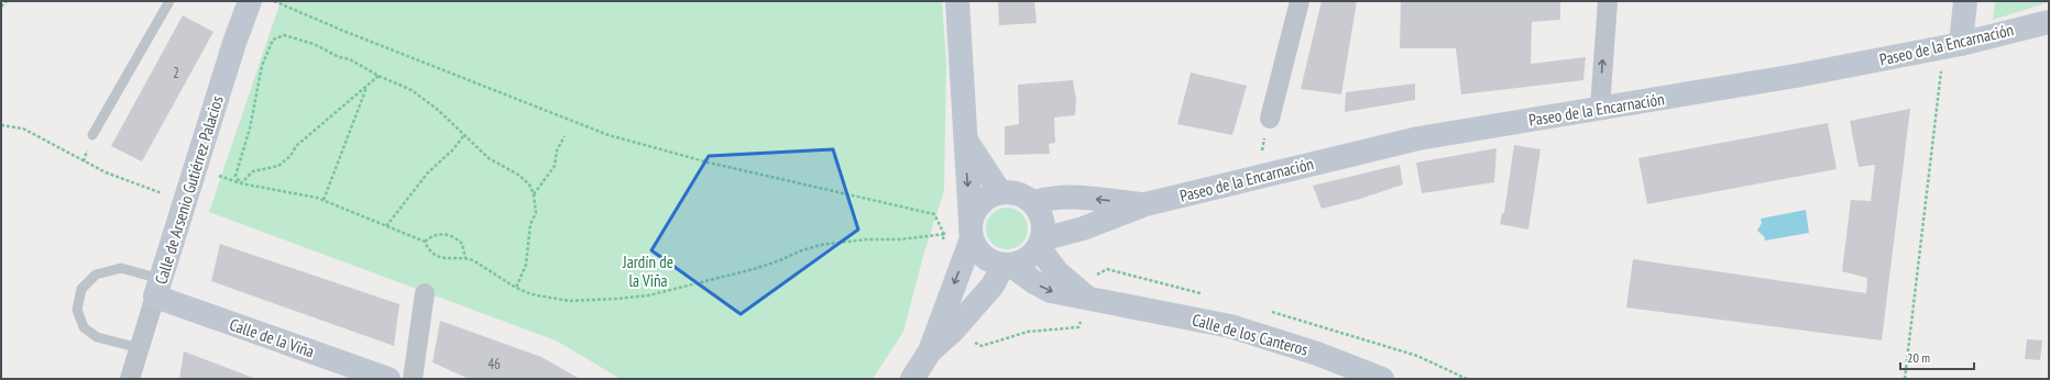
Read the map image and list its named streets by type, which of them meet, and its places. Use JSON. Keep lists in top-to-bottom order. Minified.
{"streets":{"main road":["Paseo de la Encarnación","Calle de Arsenio Gutiérrez Palacios","Calle de los Canteros","Calle de la Viña"]},"crossings":[["Paseo de la Encarnación","Calle de los Canteros"],["Calle de Arsenio Gutiérrez Palacios","Calle de la Viña"]],"parks":["Jardín de la Viña"],"house_numbers":["2","46"],"scale_bar":"20 m"}
